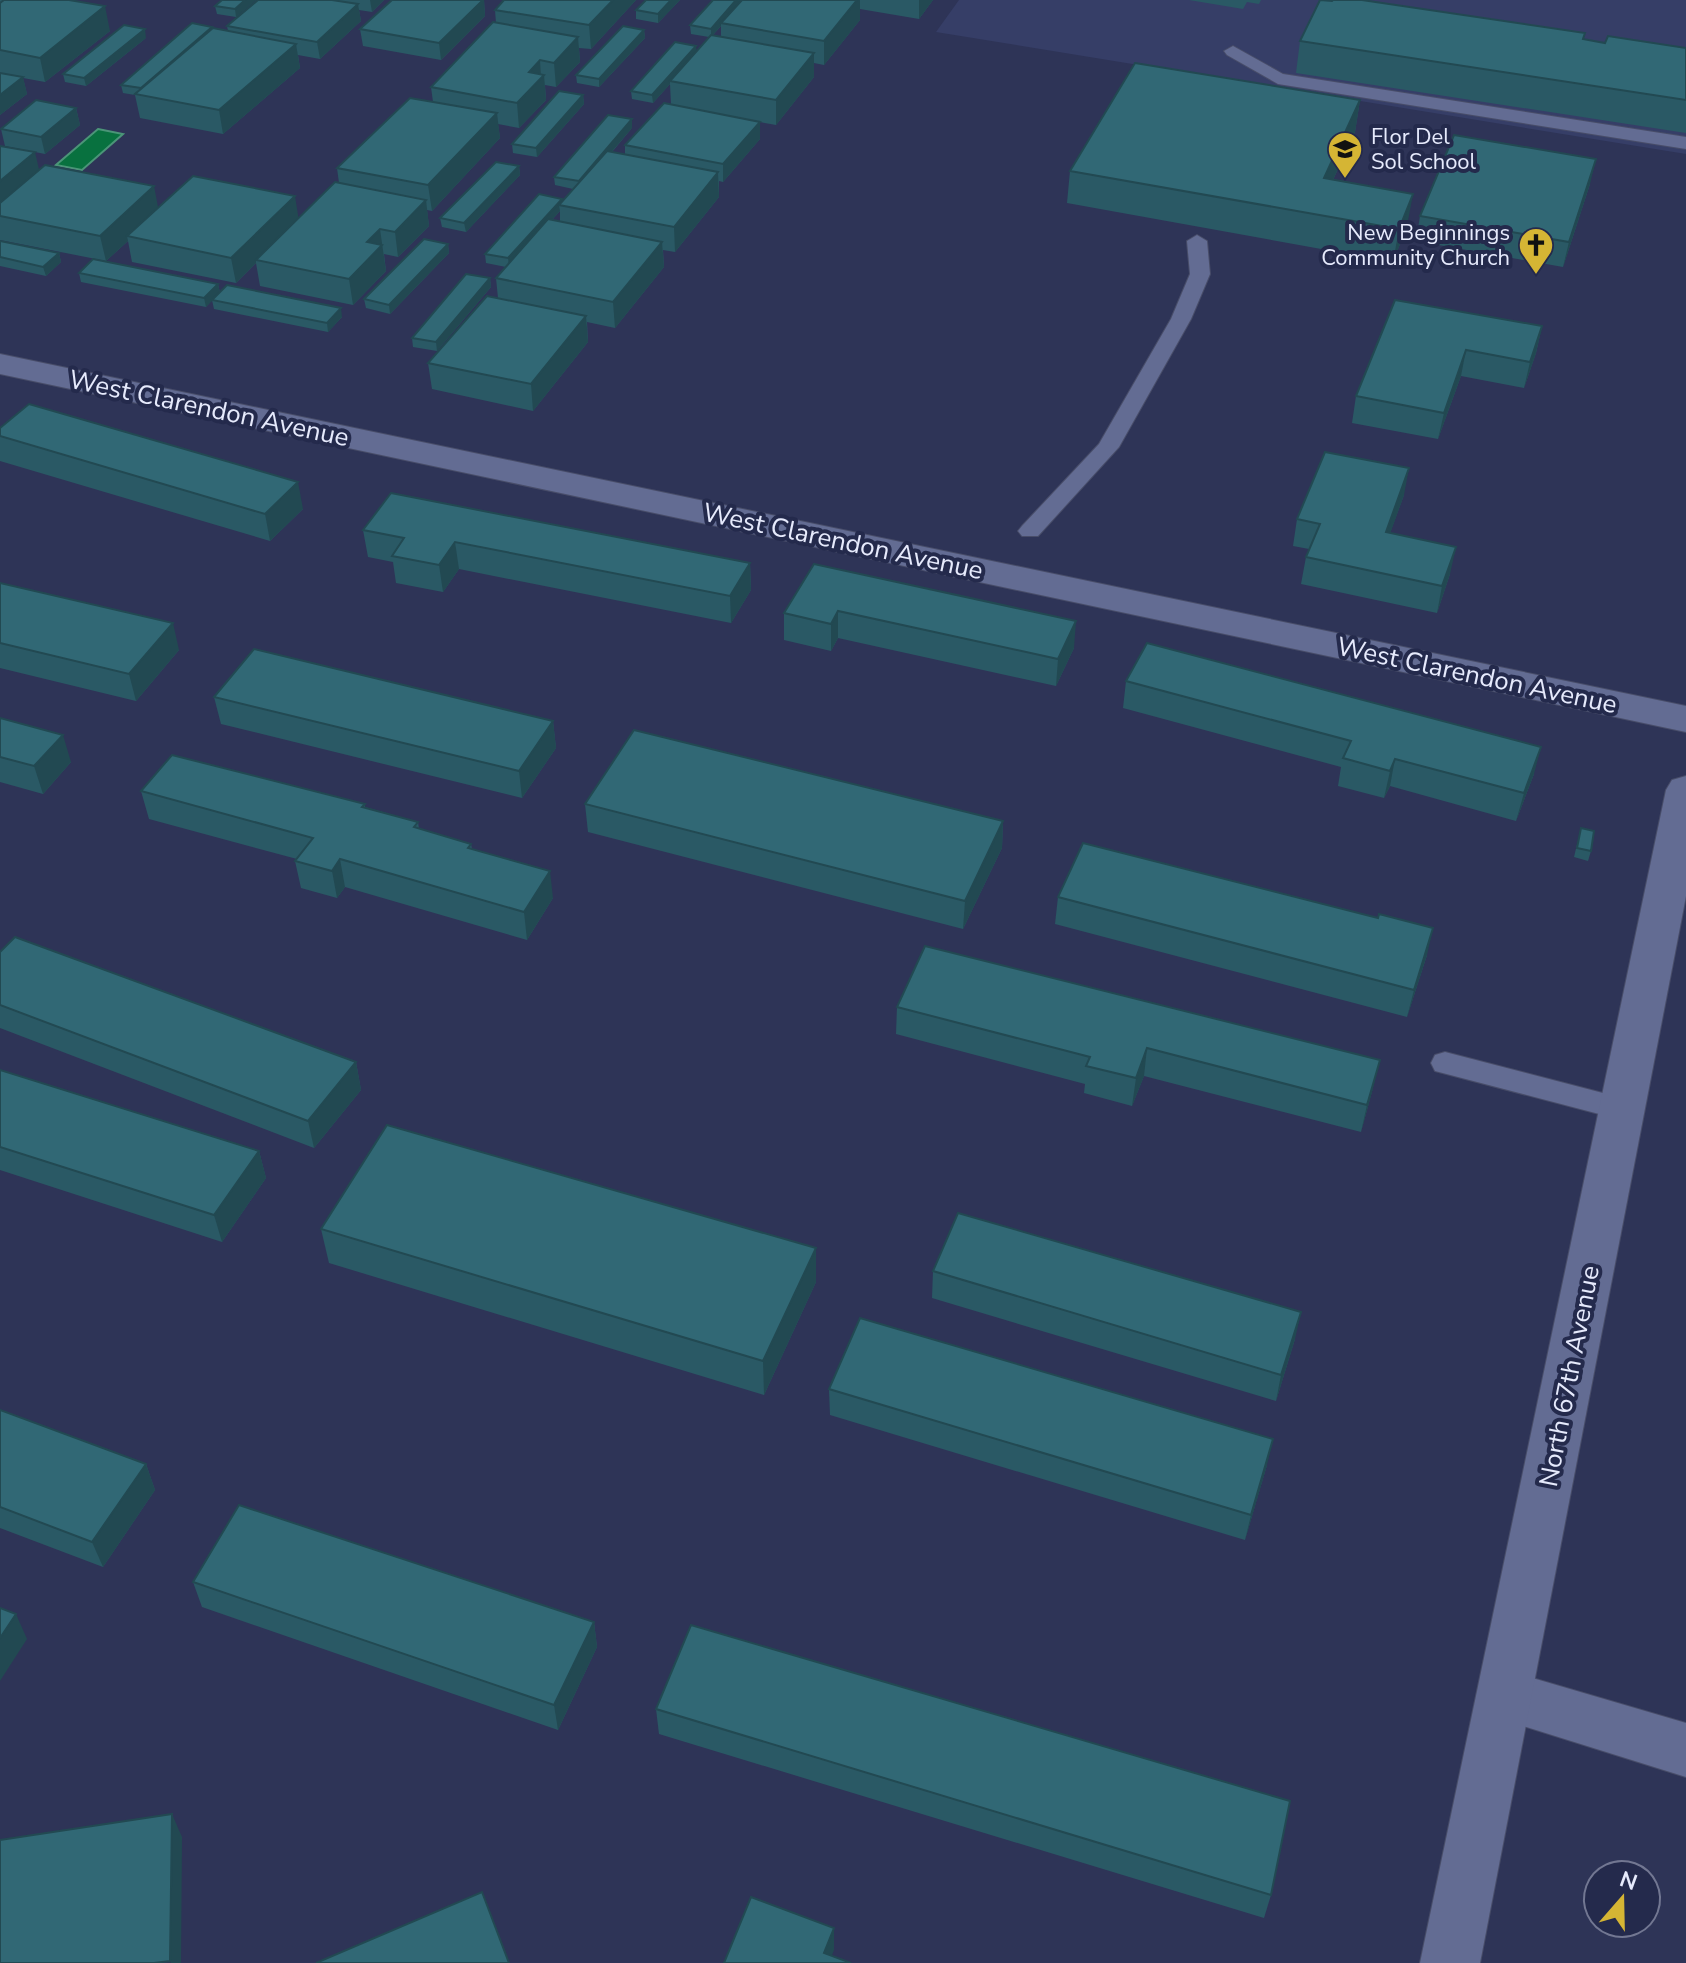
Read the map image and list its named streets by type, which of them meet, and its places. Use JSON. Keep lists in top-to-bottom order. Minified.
{"streets":{"street":["West Clarendon Avenue","North 67th Avenue"]},"places":{"school or university":["Flor Del Sol School"],"church":["New Beginnings Community Church"]},"north":"top"}
